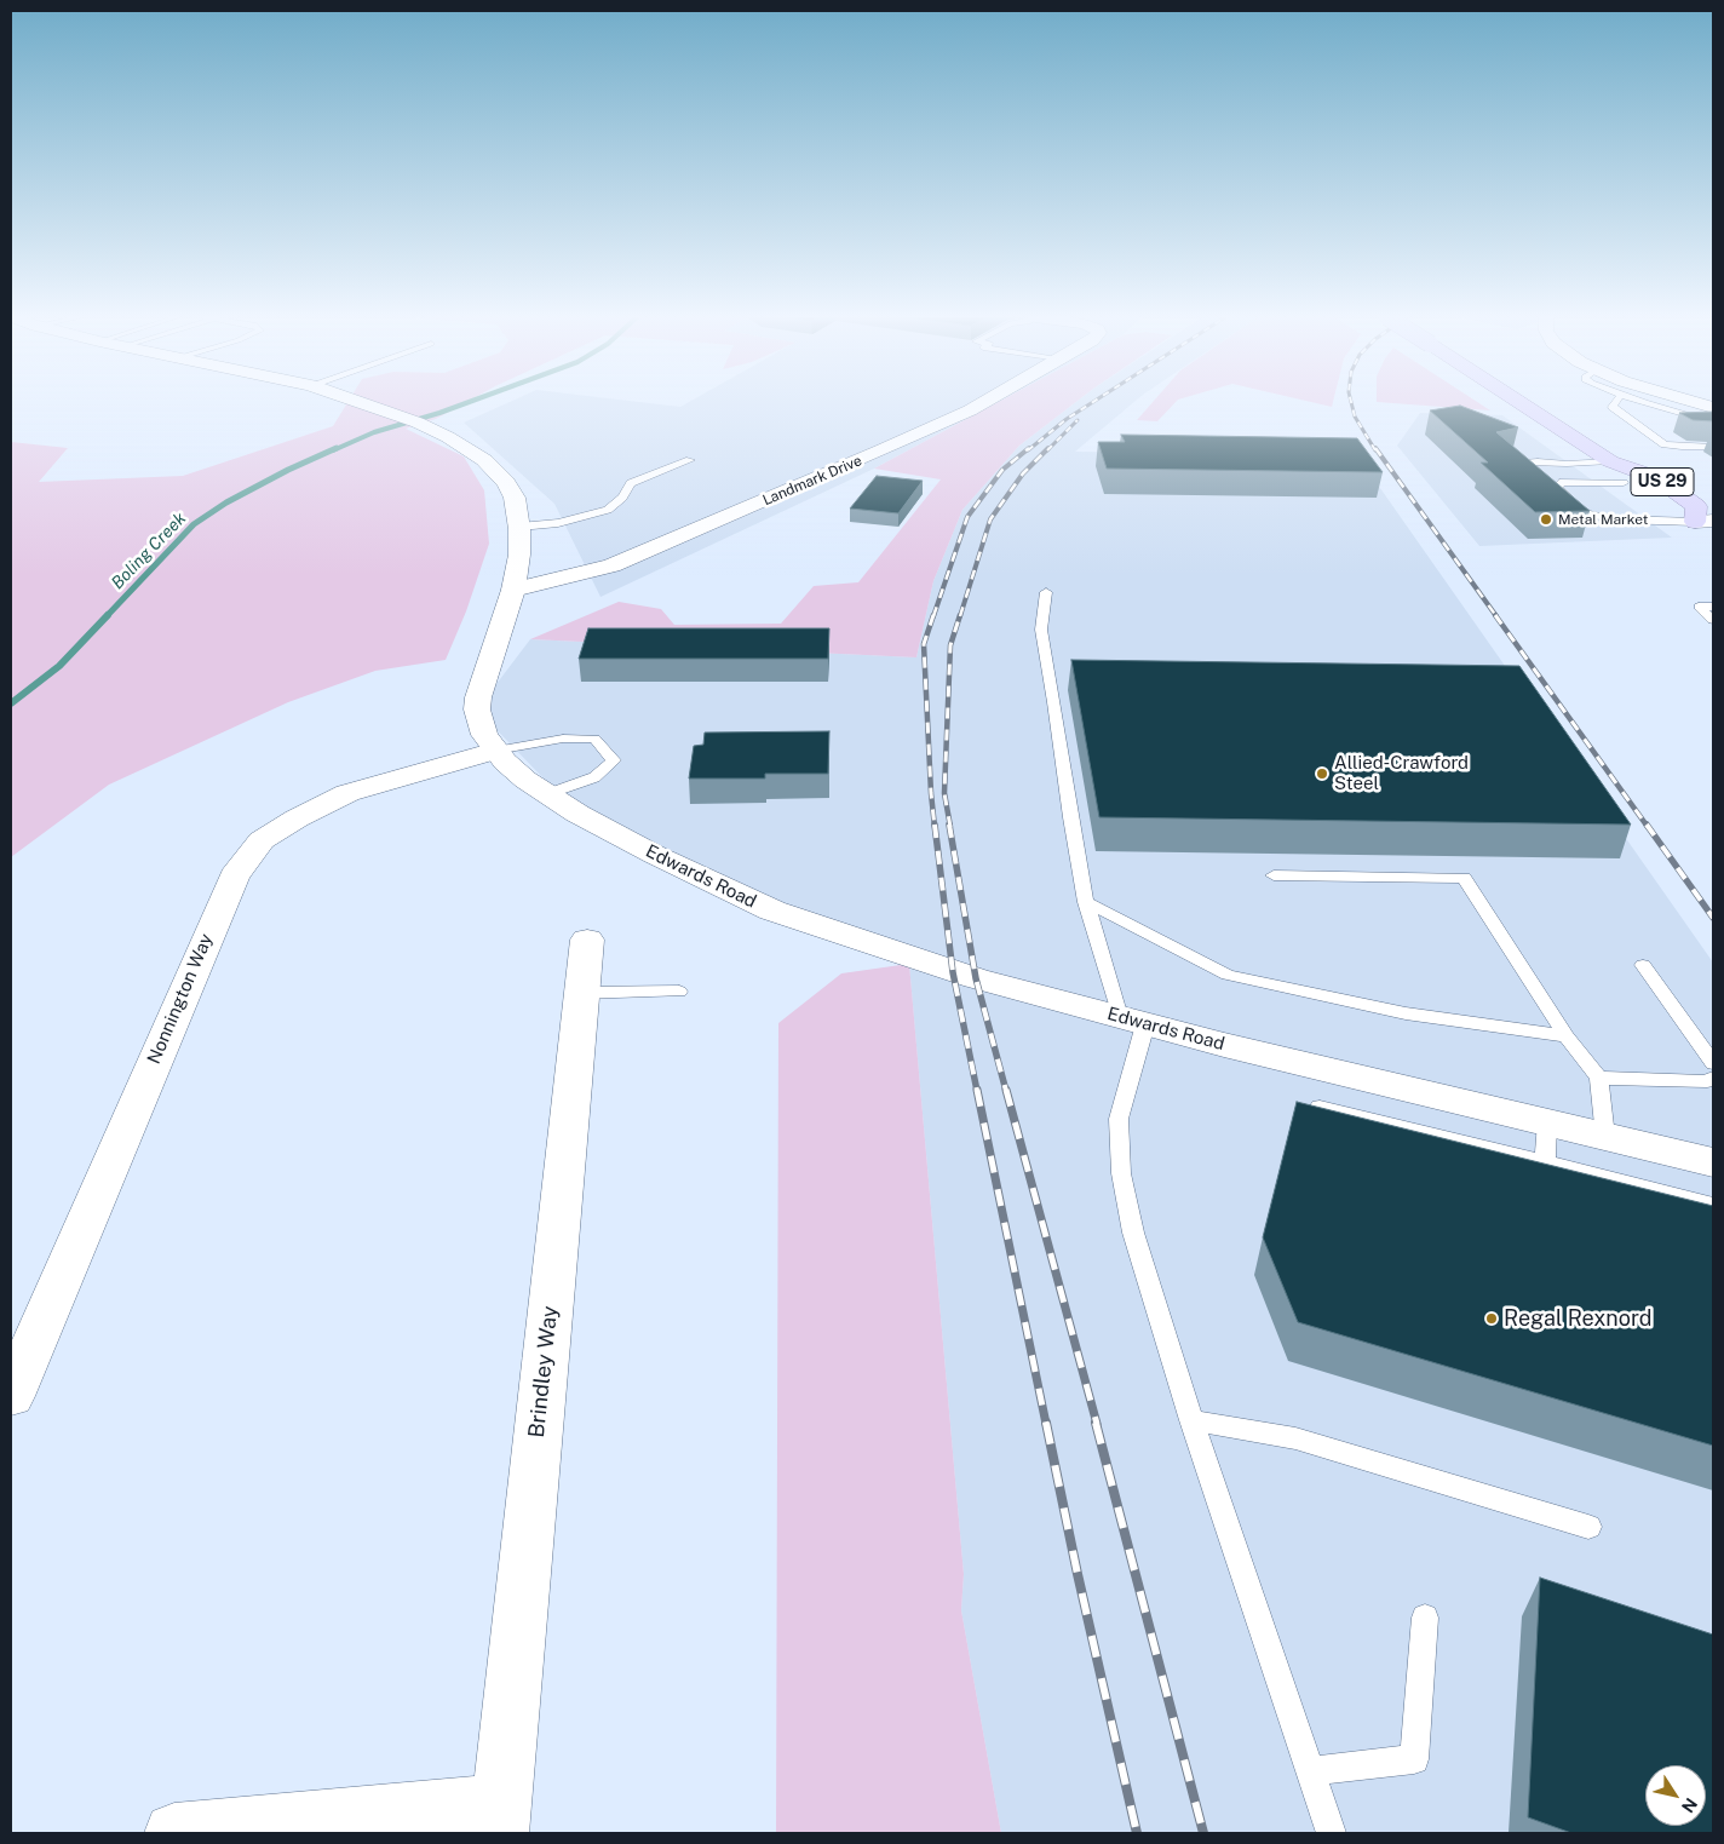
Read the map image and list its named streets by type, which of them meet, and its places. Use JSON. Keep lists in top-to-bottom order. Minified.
{"streets":{"main road":["US 29"],"street":["Landmark Drive","Edwards Road","Nonnington Way","Brindley Way"]},"crossings":[["Landmark Drive","Edwards Road"],["Edwards Road","Nonnington Way"]],"water":["Boling Creek"],"places":["Metal Market","Allied-Crawford Steel","Regal Rexnord"],"north":"bottom right"}
